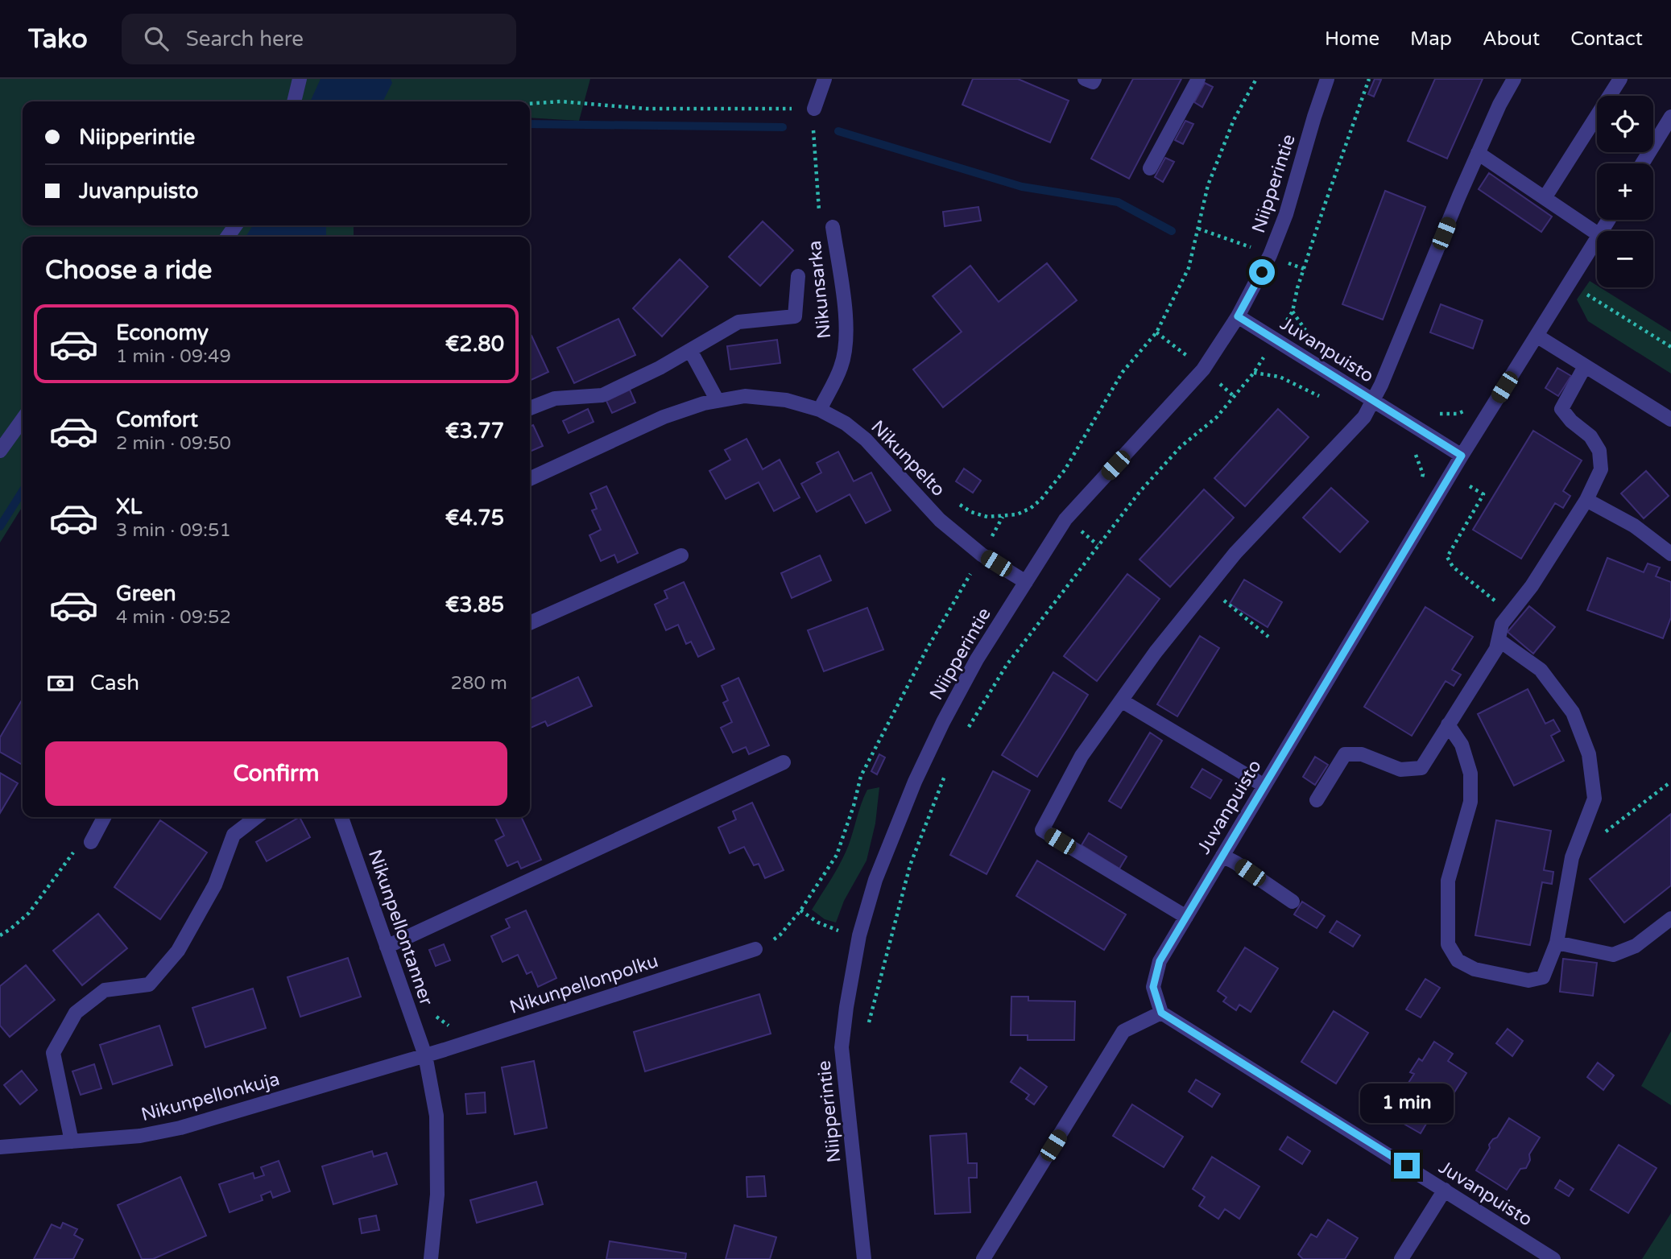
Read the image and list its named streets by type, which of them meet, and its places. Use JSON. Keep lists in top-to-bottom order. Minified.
{"streets":{"street":["Niipperintie","Nikunsarka","Juvanpuisto","Nikunpelto","Nikunpellontanner","Nikunpellonpolku","Nikunpellonkuja"]},"crossings":[["Niipperintie","Juvanpuisto"],["Niipperintie","Nikunpelto"],["Nikunsarka","Nikunpelto"],["Nikunpellontanner","Nikunpellonpolku"],["Nikunpellontanner","Nikunpellonkuja"],["Nikunpellonpolku","Nikunpellonkuja"]],"page":{"header":"Tako","search":"Search here","nav":["Home","Map","About","Contact"],"map_buttons":["+","−"],"banner":["Niipperintie","Juvanpuisto"],"heading":"Choose a ride","list":[{"name":"Economy","note":"1 min · 09:49","value":"€2.80"},{"name":"Comfort","note":"2 min · 09:50","value":"€3.77"},{"name":"XL","note":"3 min · 09:51","value":"€4.75"},{"name":"Green","note":"4 min · 09:52","value":"€3.85"}],"pay":["Cash","280 m"],"buttons":"Confirm","bubble":"1 min"}}
